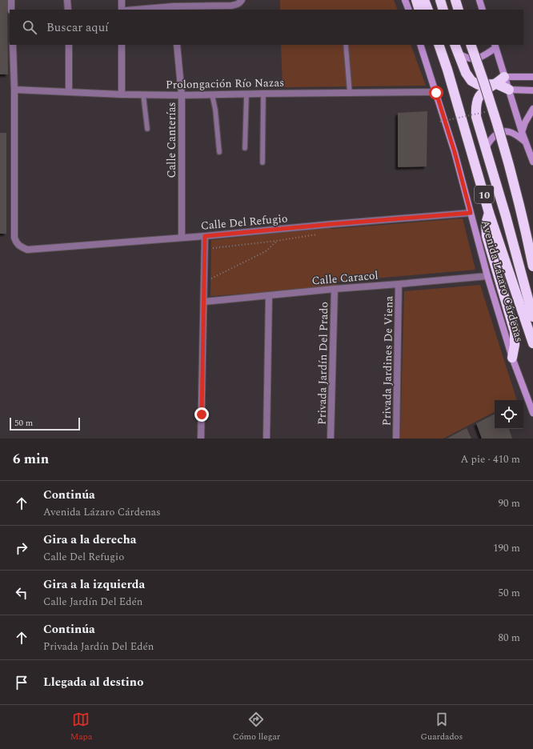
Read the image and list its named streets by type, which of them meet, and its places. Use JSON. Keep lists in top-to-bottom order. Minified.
{"streets":{"highway":["10","Avenida Lázaro Cárdenas"],"street":["Prolongación Río Nazas","Calle Canterías","Calle Del Refugio","Calle Caracol","Privada Jardines De Viena","Privada Jardín Del Prado"]},"crossings":[["Prolongación Río Nazas","Calle Canterías"],["Prolongación Río Nazas","Calle Del Refugio"],["Prolongación Río Nazas","Avenida Lázaro Cárdenas"],["Calle Canterías","Calle Del Refugio"],["Calle Del Refugio","Avenida Lázaro Cárdenas"],["Calle Caracol","Avenida Lázaro Cárdenas"],["Calle Caracol","Privada Jardines De Viena"],["Calle Caracol","Privada Jardín Del Prado"]],"scale_bar":"50 m","page":{"search":"Buscar aquí","scale":"50 m","heading":["6 min","A pie · 410 m"],"list":[["Continúa","Avenida Lázaro Cárdenas","90 m"],["Gira a la derecha","Calle Del Refugio","190 m"],["Gira a la izquierda","Calle Jardín Del Edén","50 m"],["Continúa","Privada Jardín Del Edén","80 m"],"Llegada al destino"],"nav":["Mapa","Cómo llegar","Guardados"]}}
